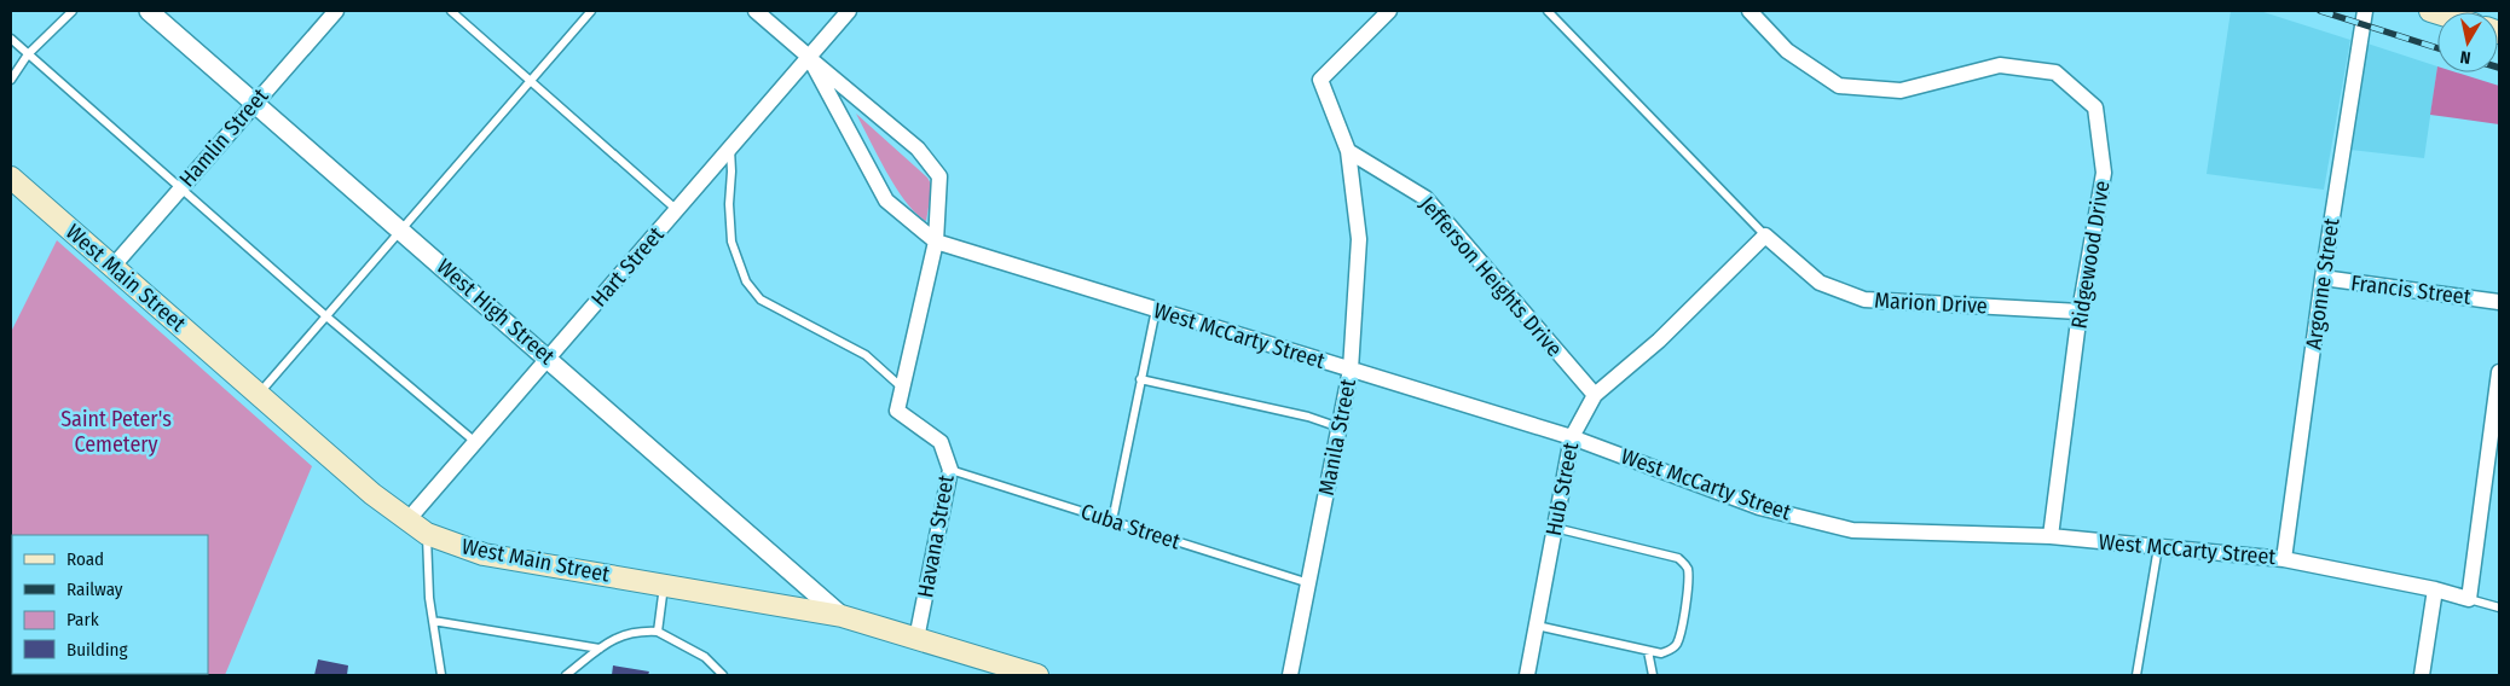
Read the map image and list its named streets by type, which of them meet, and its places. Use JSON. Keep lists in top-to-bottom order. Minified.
{"streets":{"main road":["West Main Street"],"street":["Hamlin Street","Ridgewood Drive","Hart Street","Jefferson Heights Drive","Argonne Street","Francis Street","Marion Drive","West High Street","West McCarty Street","Manila Street","Hub Street","Havana Street"],"lane":["Cuba Street"]},"crossings":[["Hamlin Street","West Main Street"],["Hamlin Street","West High Street"],["Ridgewood Drive","Marion Drive"],["Ridgewood Drive","West McCarty Street"],["Hart Street","West Main Street"],["Hart Street","West High Street"],["Hart Street","West McCarty Street"],["Jefferson Heights Drive","Manila Street"],["Jefferson Heights Drive","Hub Street"],["West Main Street","West High Street"],["West Main Street","Havana Street"],["Argonne Street","Francis Street"],["Argonne Street","West McCarty Street"],["Marion Drive","Hub Street"],["West McCarty Street","Manila Street"],["West McCarty Street","Hub Street"],["West McCarty Street","Havana Street"],["Manila Street","Cuba Street"],["Cuba Street","Havana Street"]],"parks":["Saint Peter's Cemetery"],"legend":["Road","Railway","Park","Building"],"north":"bottom"}
